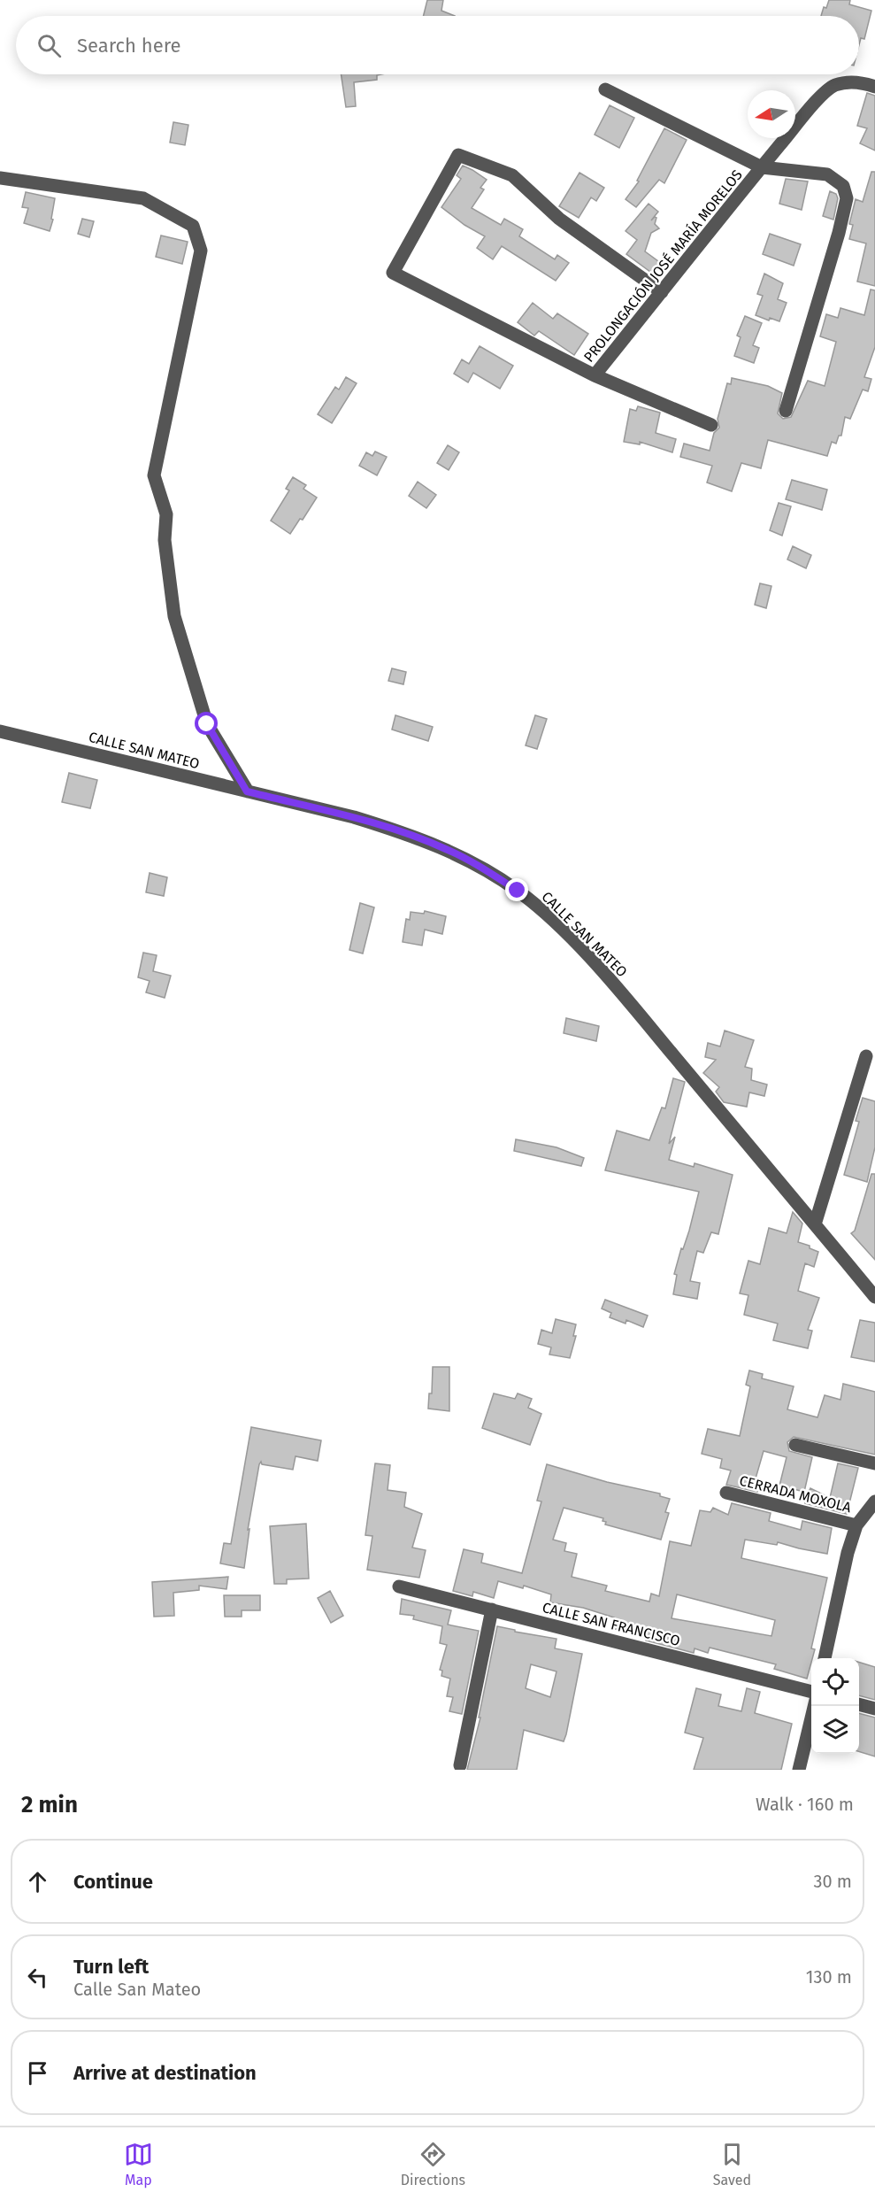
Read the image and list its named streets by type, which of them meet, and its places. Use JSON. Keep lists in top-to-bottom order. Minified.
{"streets":{"street":["PROLONGACIÓN JOSÉ MARÍA MORELOS","CALLE SAN MATEO","CERRADA MOXOLA","CALLE SAN FRANCISCO"]},"north":"left","page":{"search":"Search here","heading":["2 min","Walk · 160 m"],"list":[["Continue","30 m"],["Turn left","Calle San Mateo","130 m"],"Arrive at destination"],"nav":["Map","Directions","Saved"]}}
